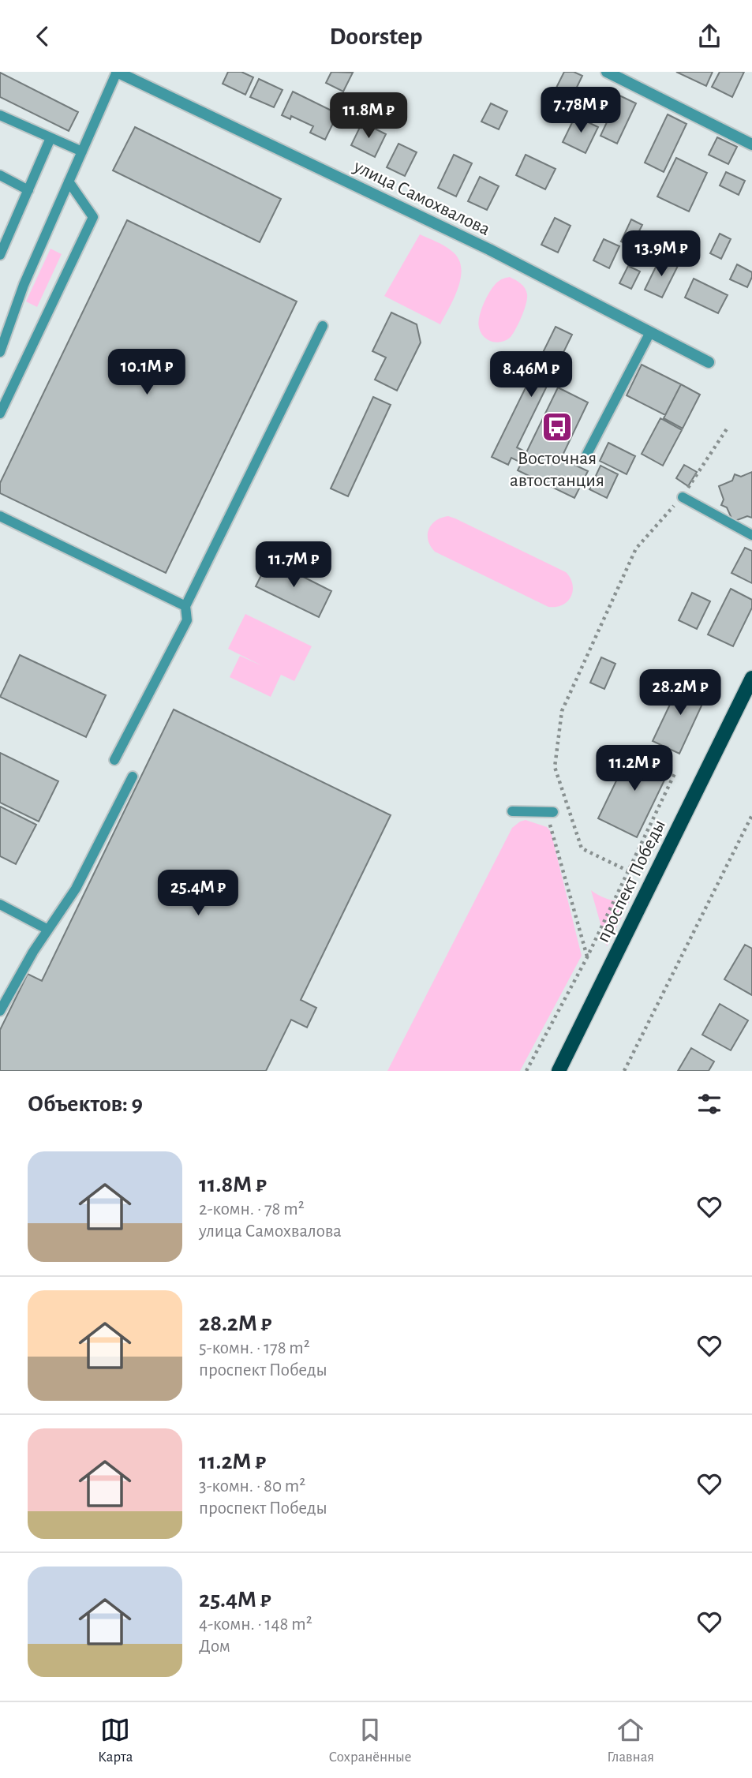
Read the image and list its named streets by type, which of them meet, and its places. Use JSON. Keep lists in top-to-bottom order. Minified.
{"streets":{"main road":["проспект Победы"],"street":["улица Самохвалова"]},"places":{"bus stop":["Восточная автостанция"]},"page":{"header":"Doorstep","price":["7.78M ₽","11.8M ₽","13.9M ₽","10.1M ₽","8.46M ₽","11.7M ₽","28.2M ₽","11.2M ₽","25.4M ₽"],"heading":"Объектов: 9","list":[{"name":"11.8M ₽","note":"2-комн. · 78 m² · улица Самохвалова"},{"name":"28.2M ₽","note":"5-комн. · 178 m² · проспект Победы"},{"name":"11.2M ₽","note":"3-комн. · 80 m² · проспект Победы"},{"name":"25.4M ₽","note":"4-комн. · 148 m² · Дом"}],"tabs":["Карта","Сохранённые","Главная"]}}
